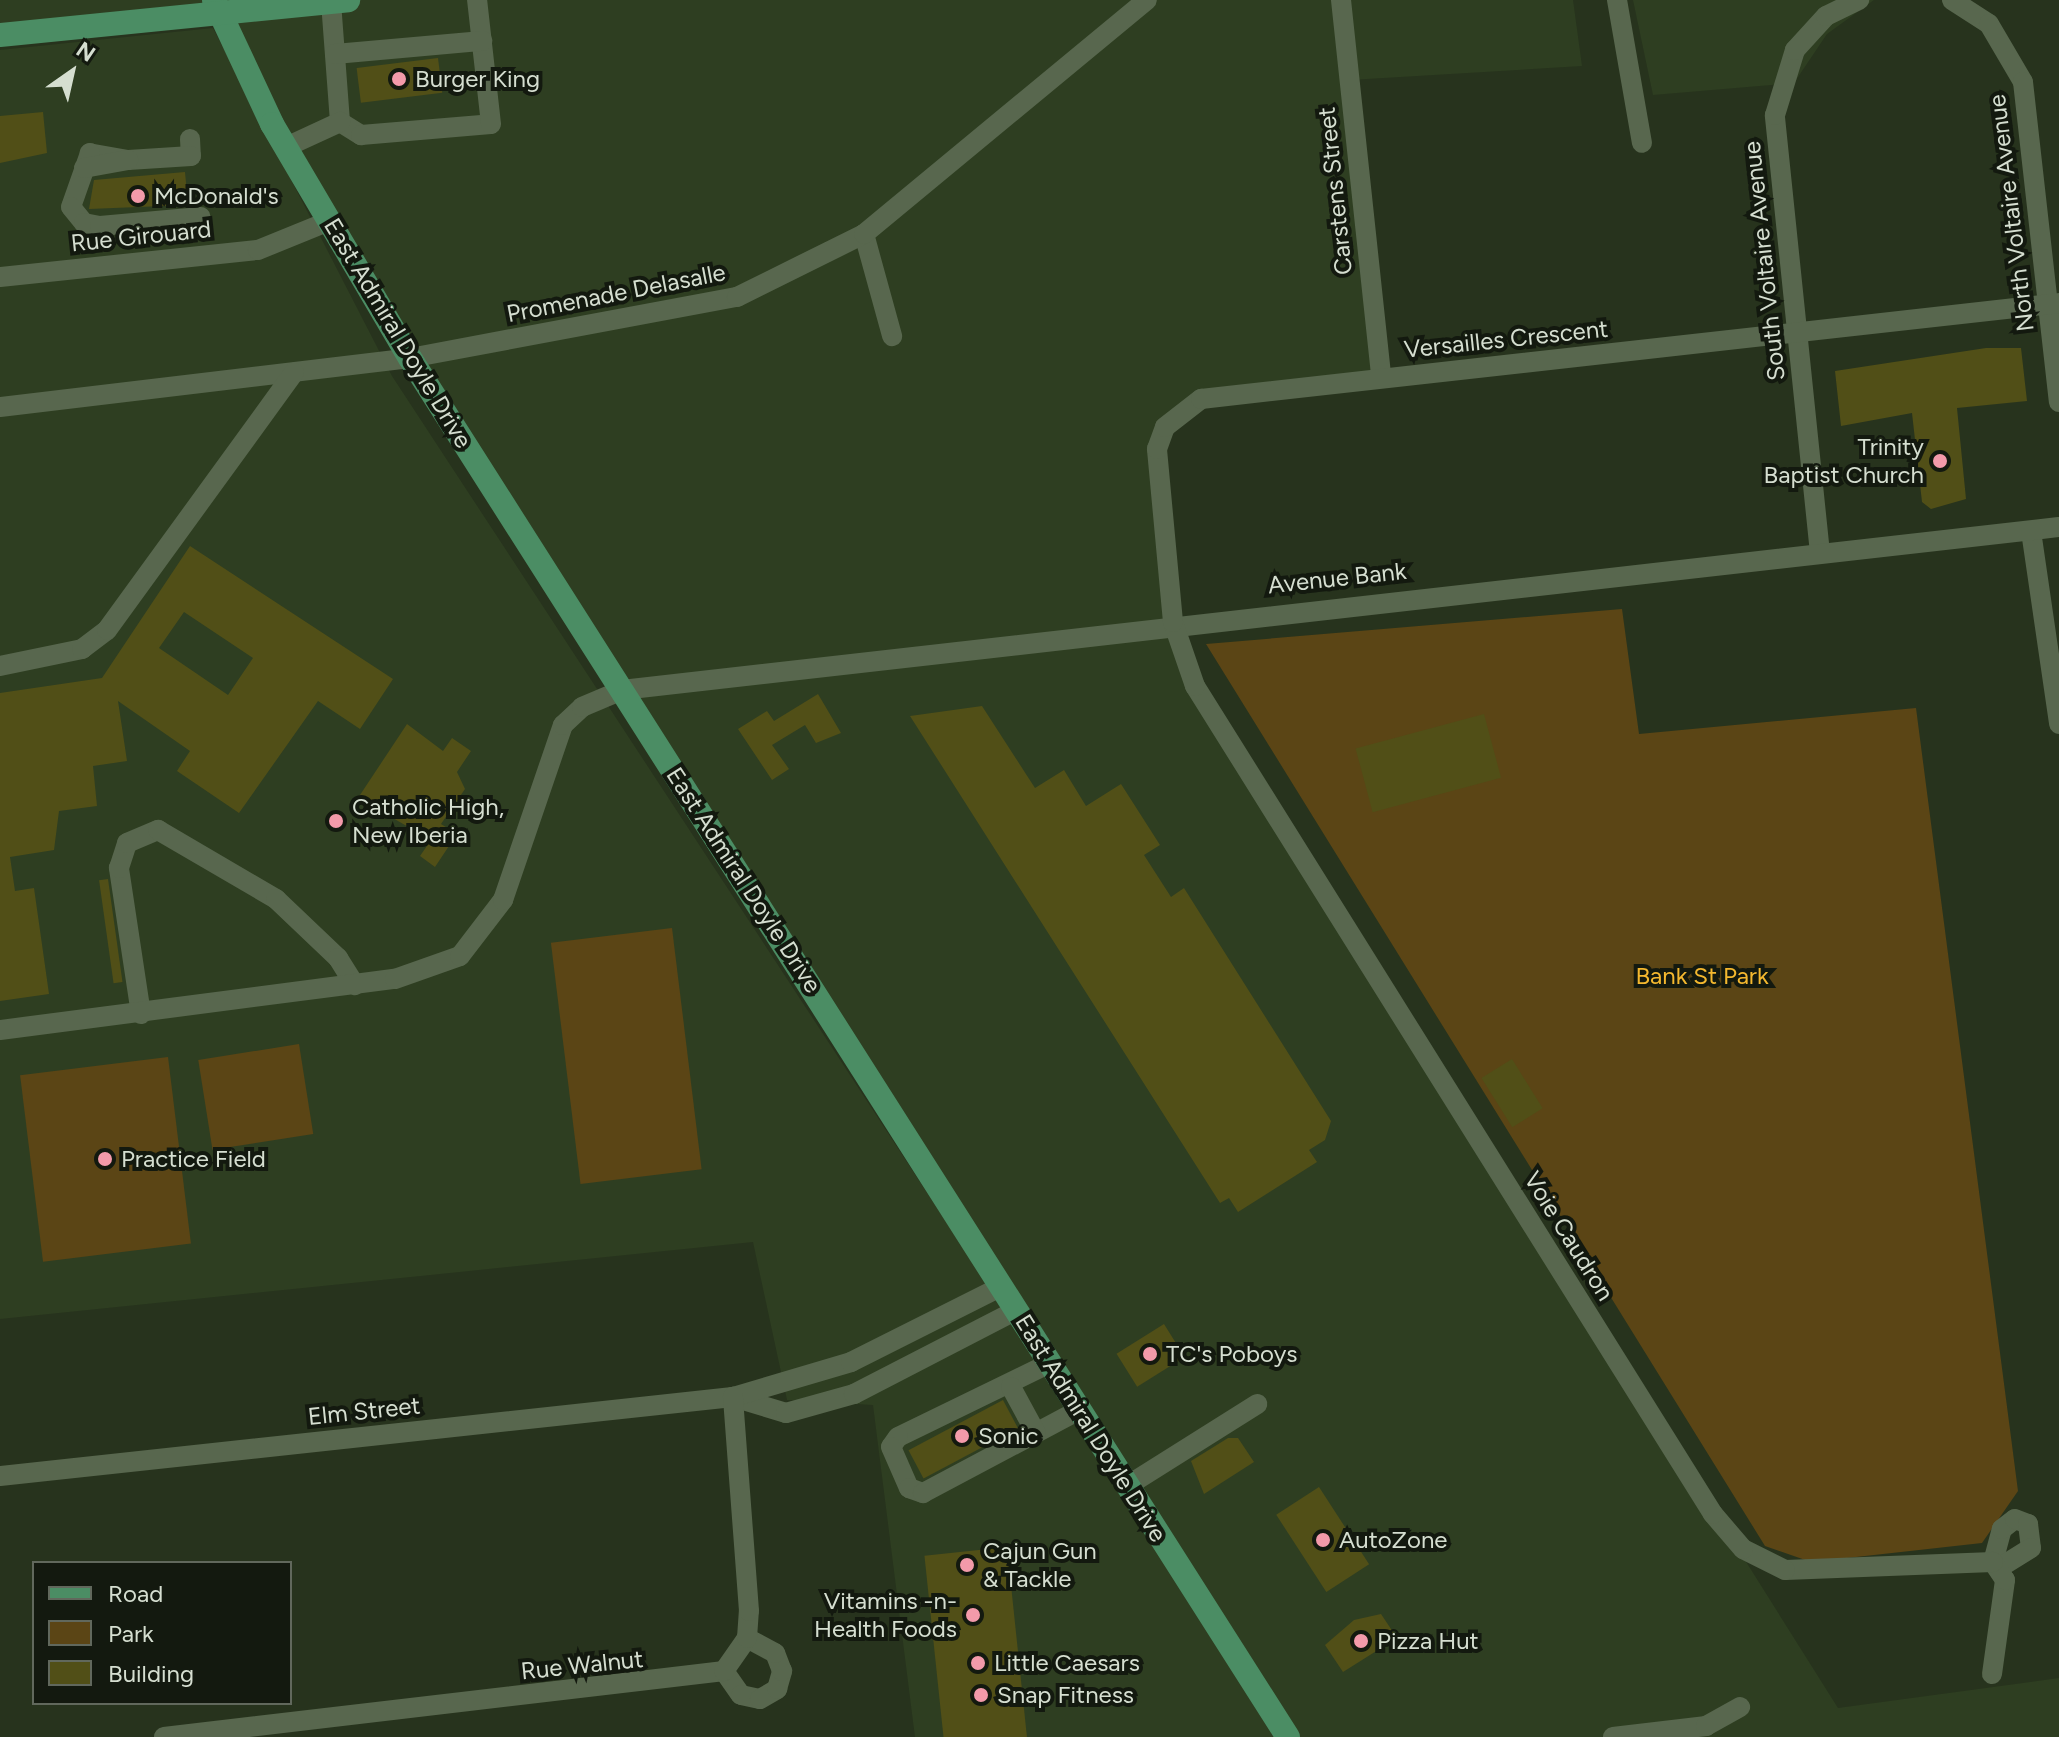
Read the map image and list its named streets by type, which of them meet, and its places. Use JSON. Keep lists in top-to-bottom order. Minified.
{"streets":{"main road":["East Admiral Doyle Drive"],"street":["Carstens Street","North Voltaire Avenue","Rue Girouard","South Voltaire Avenue","Promenade Delasalle","Versailles Crescent","Avenue Bank","Voie Caudron","Elm Street","Rue Walnut"]},"crossings":[["Carstens Street","Versailles Crescent"],["North Voltaire Avenue","Versailles Crescent"],["Rue Girouard","East Admiral Doyle Drive"],["South Voltaire Avenue","Versailles Crescent"],["South Voltaire Avenue","Avenue Bank"],["Promenade Delasalle","East Admiral Doyle Drive"],["East Admiral Doyle Drive","Avenue Bank"],["East Admiral Doyle Drive","Elm Street"],["Versailles Crescent","Avenue Bank"],["Versailles Crescent","Voie Caudron"],["Avenue Bank","Voie Caudron"]],"parks":["Bank St Park"],"places":["Burger King","McDonald's","Trinity Baptist Church","Catholic High, New Iberia","Practice Field","TC's Poboys","Sonic","AutoZone","Cajun Gun & Tackle","Vitamins -n- Health Foods","Pizza Hut","Little Caesars","Snap Fitness"],"legend":["Road","Park","Building"],"north":"top right"}
